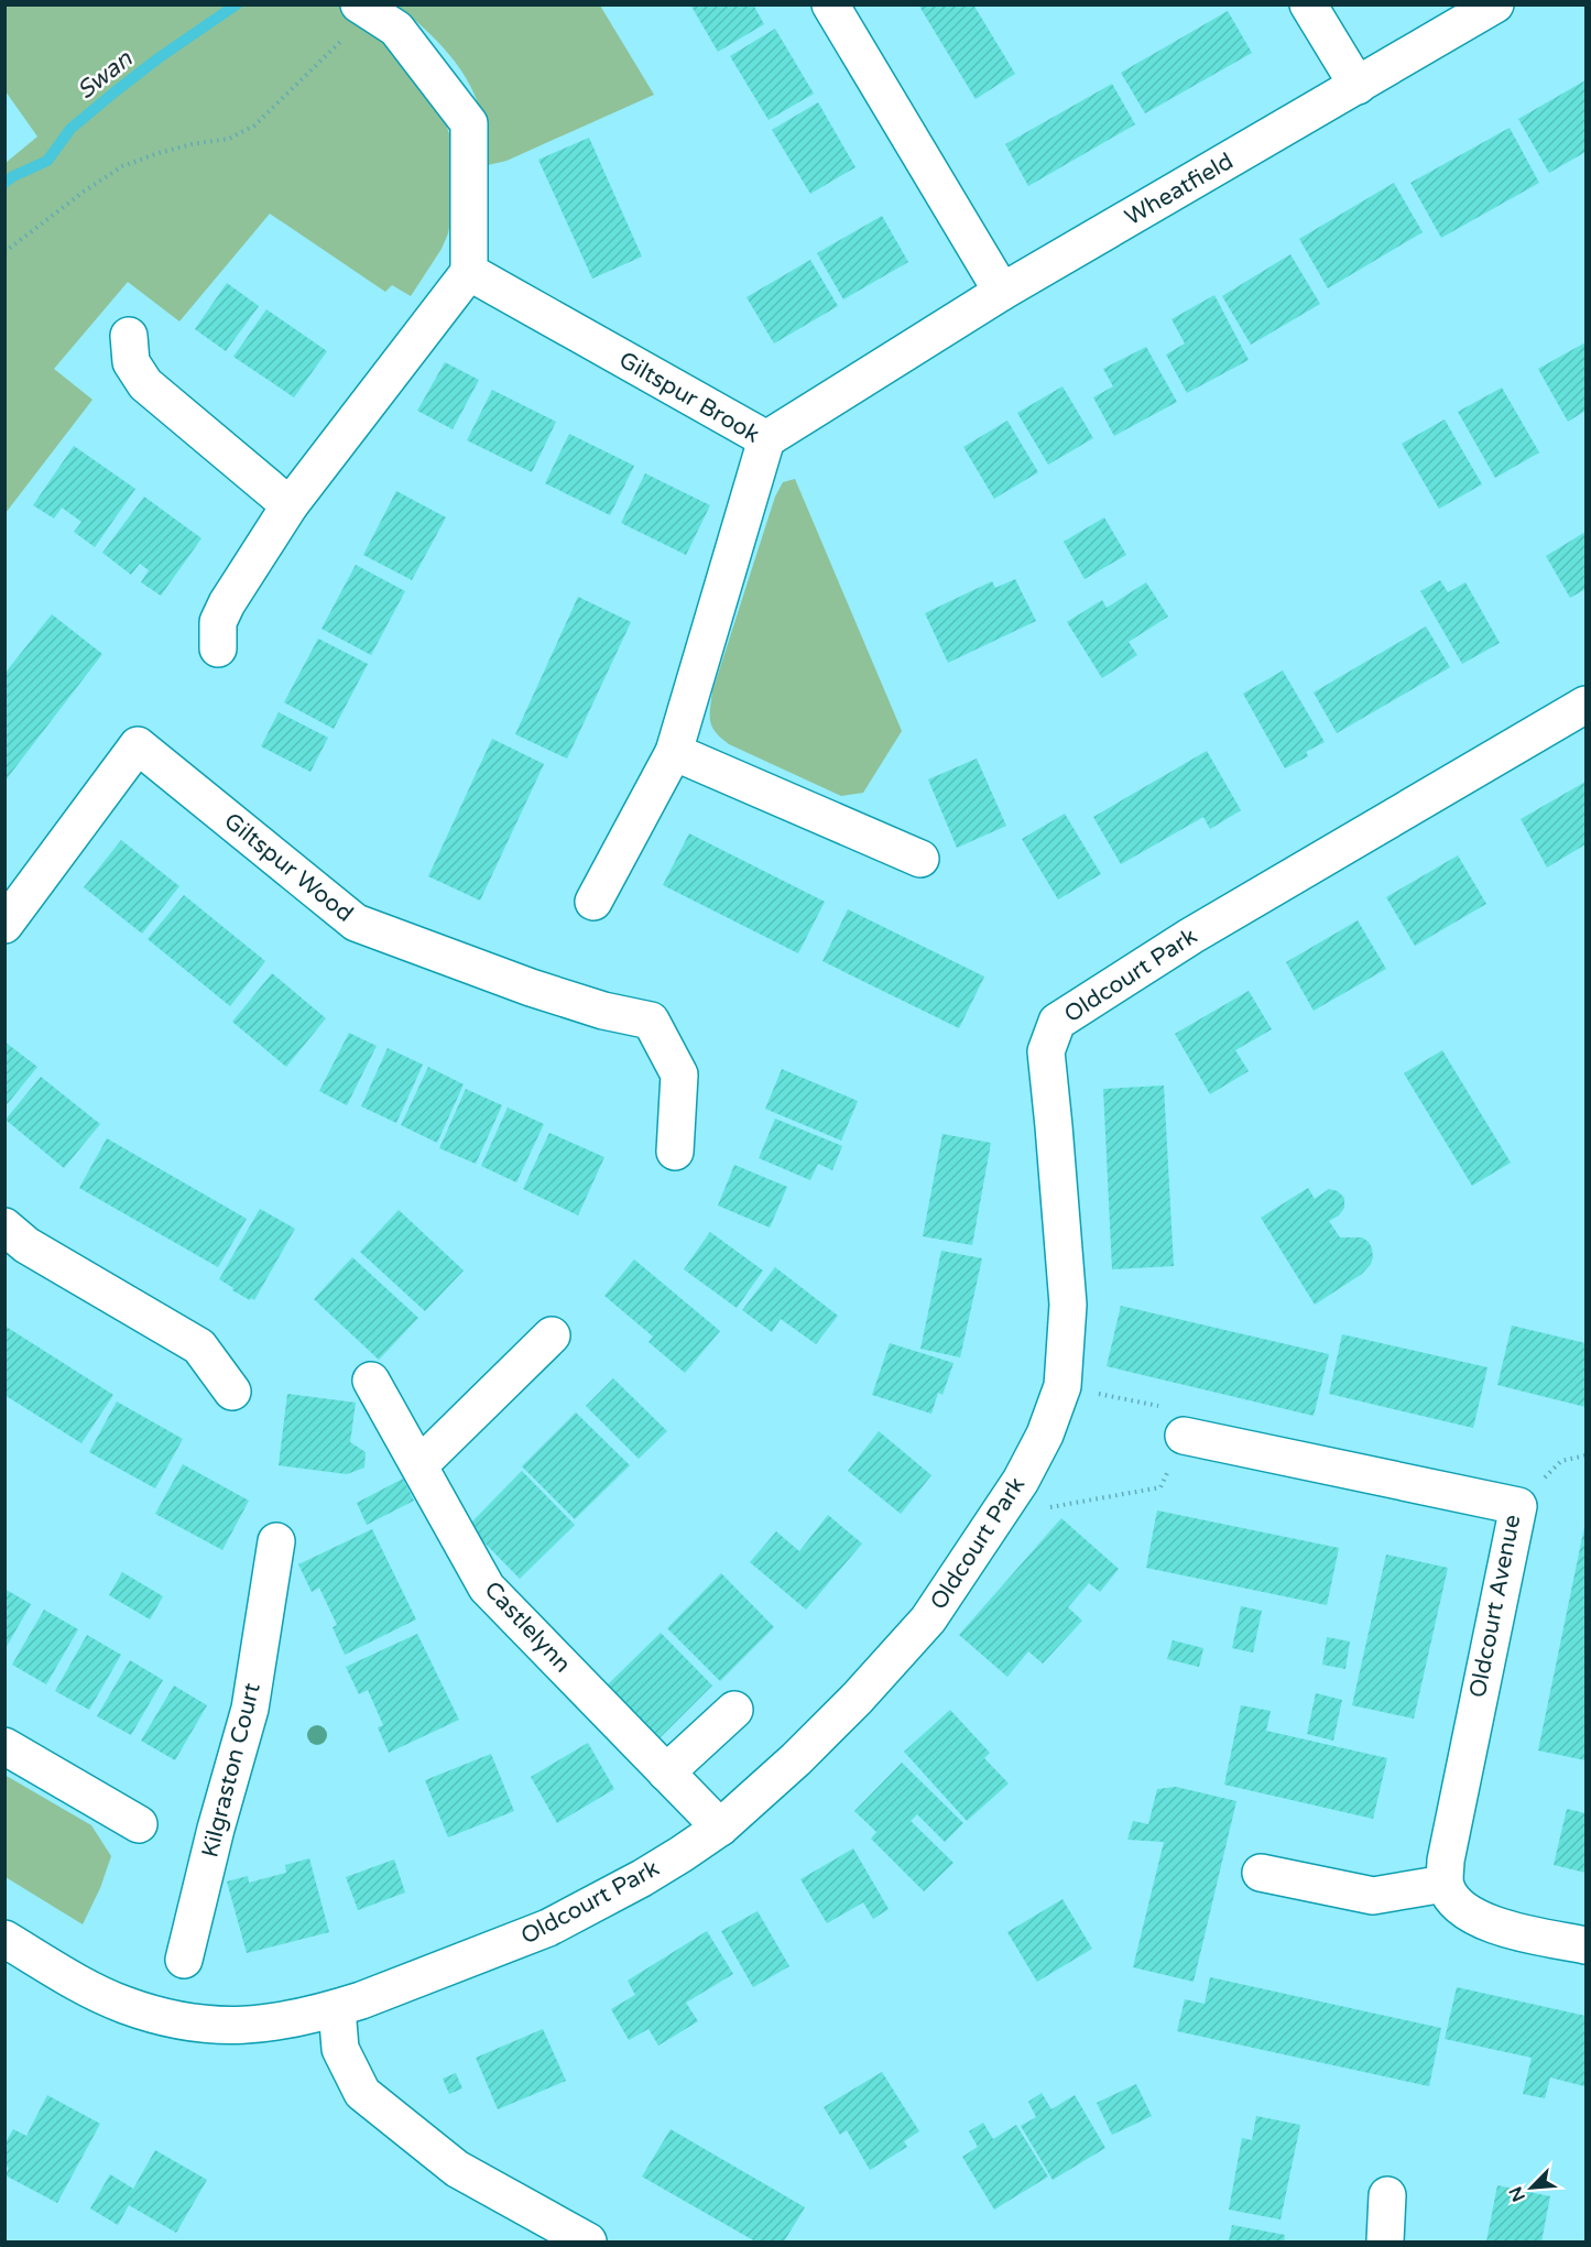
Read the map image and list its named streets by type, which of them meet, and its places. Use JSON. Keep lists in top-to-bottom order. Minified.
{"streets":{"street":["Wheatfield","Giltspur Brook","Giltspur Wood","Oldcourt Park","Oldcourt Avenue","Castlelynn","Kilgraston Court"]},"crossings":[["Wheatfield","Giltspur Brook"],["Oldcourt Park","Castlelynn"]],"water":["Swan"],"north":"bottom left"}
